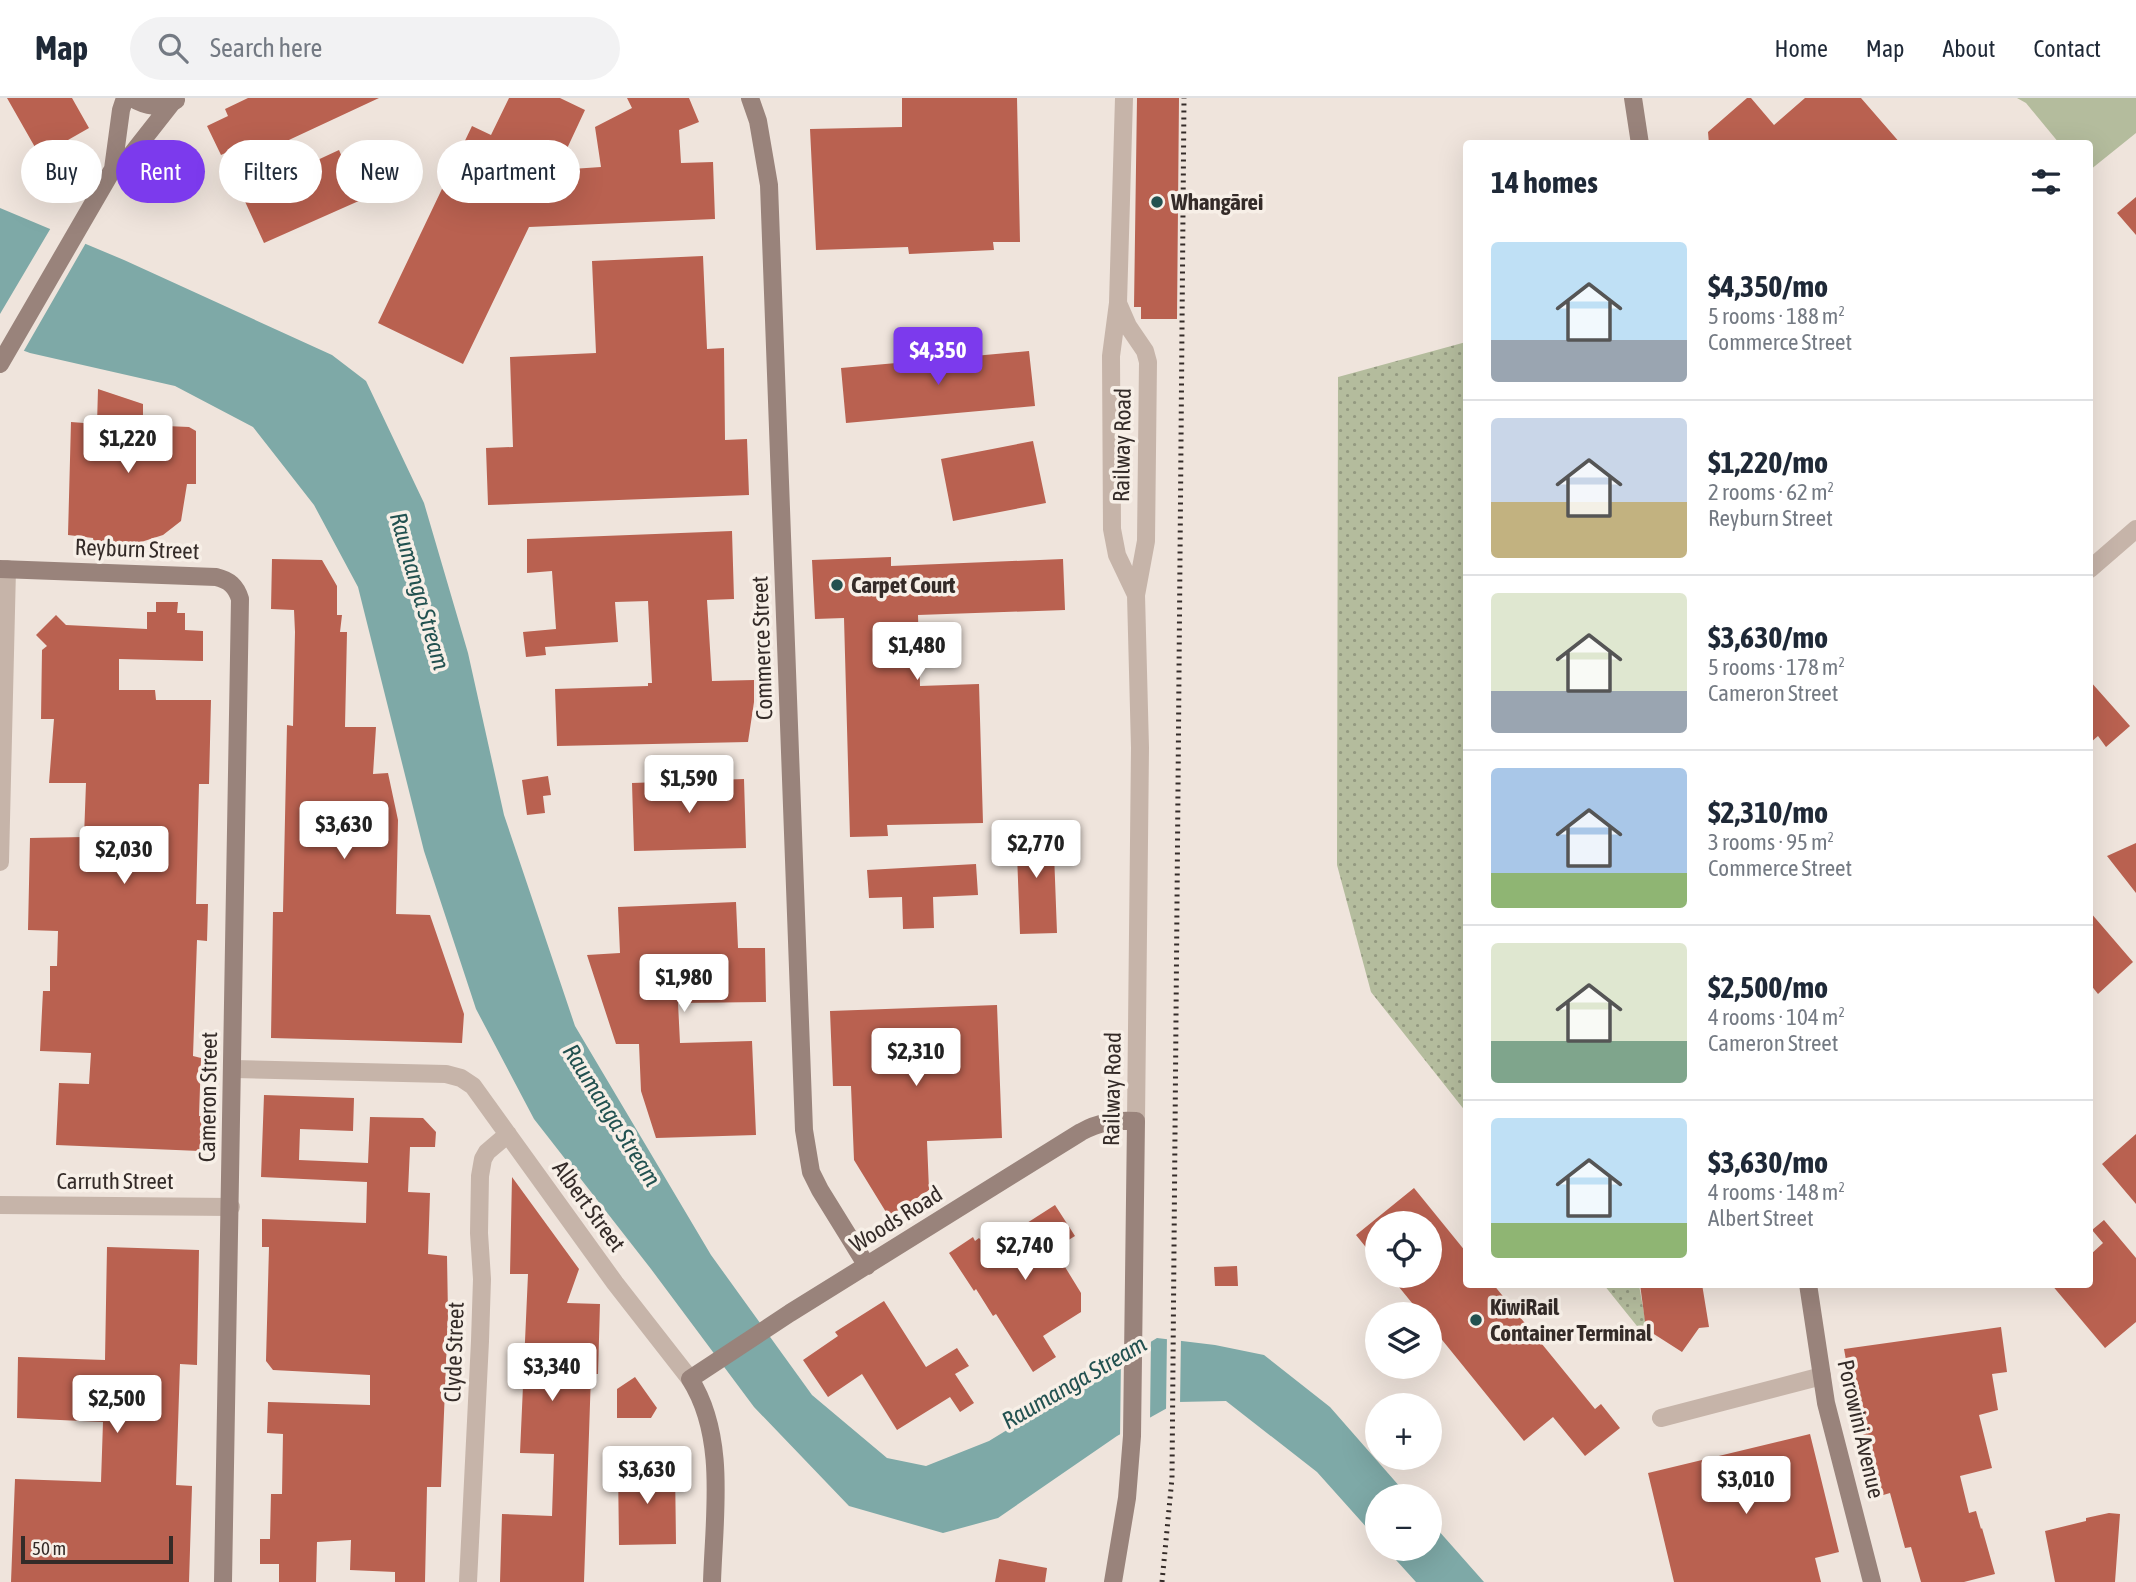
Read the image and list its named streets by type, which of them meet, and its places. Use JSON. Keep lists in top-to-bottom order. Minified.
{"streets":{"street":["Railway Road","Reyburn Street","Commerce Street","Cameron Street","Carruth Street","Albert Street","Woods Road","Clyde Street","Porowini Avenue"]},"crossings":[["Railway Road","Woods Road"],["Reyburn Street","Cameron Street"],["Commerce Street","Woods Road"],["Cameron Street","Carruth Street"],["Cameron Street","Albert Street"],["Albert Street","Woods Road"],["Albert Street","Clyde Street"]],"water":["Raumanga Stream"],"places":["Whangārei","Carpet Court","KiwiRail Container Terminal"],"scale_bar":"50 m","page":{"header":"Map","search":"Search here","nav":["Home","Map","About","Contact"],"chip":["Buy","Rent","Filters","New","Apartment"],"heading":"14 homes","list":[{"name":"$4,350/mo","note":"5 rooms · 188 m² · Commerce Street"},{"name":"$1,220/mo","note":"2 rooms · 62 m² · Reyburn Street"},{"name":"$3,630/mo","note":"5 rooms · 178 m² · Cameron Street"},{"name":"$2,310/mo","note":"3 rooms · 95 m² · Commerce Street"},{"name":"$2,500/mo","note":"4 rooms · 104 m² · Cameron Street"},{"name":"$3,630/mo","note":"4 rooms · 148 m² · Albert Street"}],"price":["$4,350","$1,220","$1,480","$1,590","$3,630","$2,770","$2,030","$1,980","$2,310","$2,740","$3,340","$2,500","$3,630","$3,010"],"map_buttons":["+","−"],"scale":"50 m"}}
